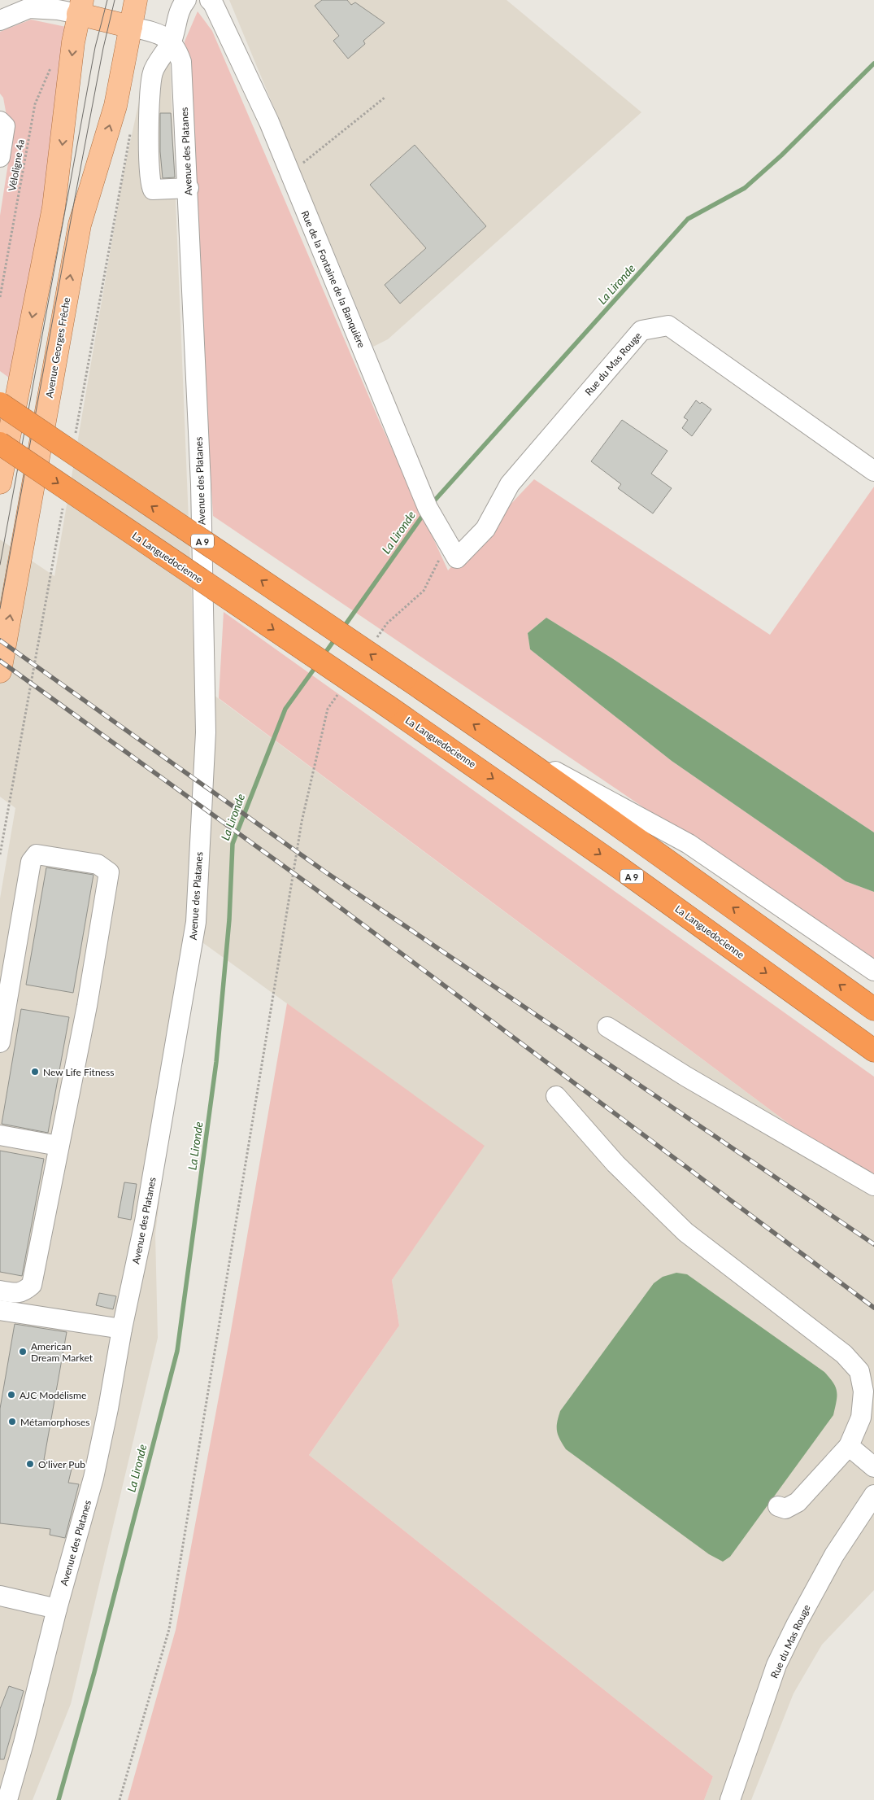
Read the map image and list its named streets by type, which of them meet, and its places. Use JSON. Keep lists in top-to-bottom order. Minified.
{"streets":{"highway":["A 9","La Languedocienne"],"main road":["Avenue Georges Frêche"],"street":["Avenue des Platanes","Rue de la Fontaine de la Banquière","Rue du Mas Rouge"],"path":["Véloligne 4a"]},"crossings":[["Rue de la Fontaine de la Banquière","Rue du Mas Rouge"]],"water":["La Lironde"],"places":["New Life Fitness","American Dream Market","AJC Modélisme","Métamorphoses","O'liver Pub"]}
